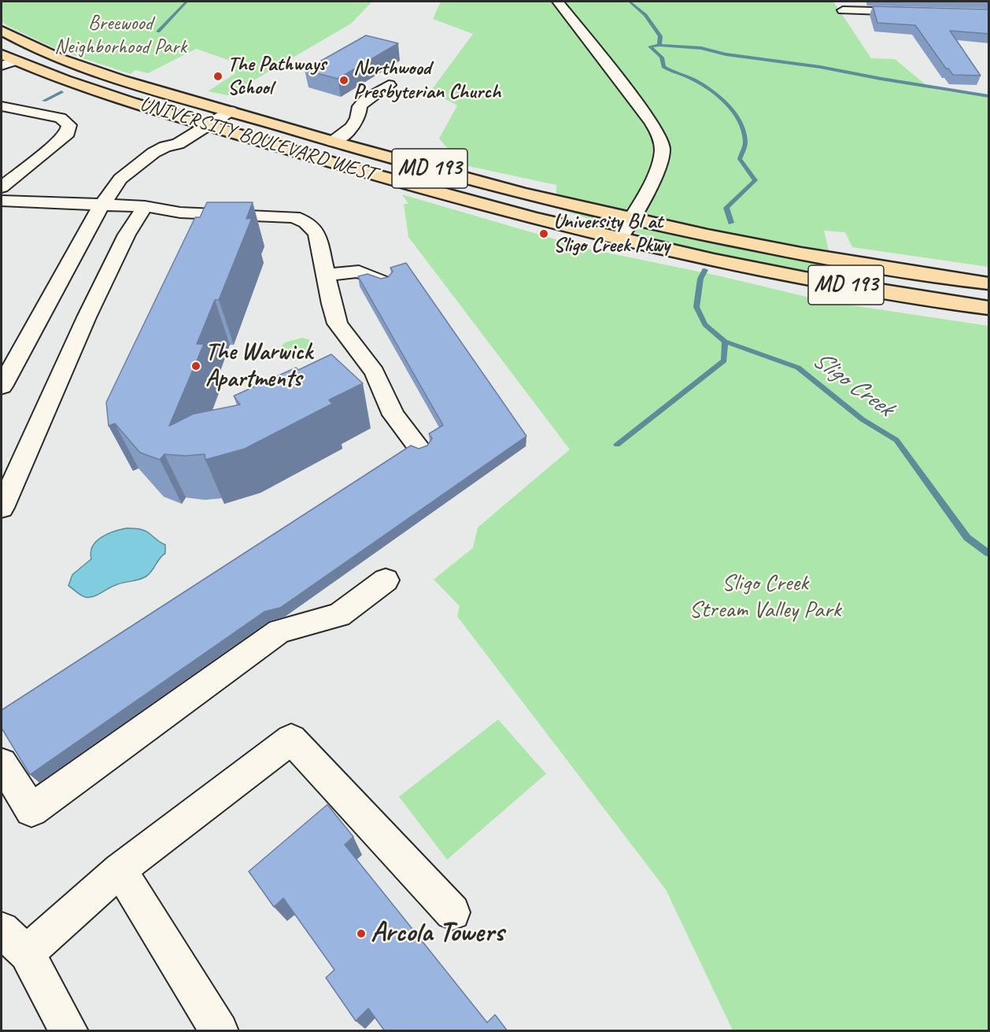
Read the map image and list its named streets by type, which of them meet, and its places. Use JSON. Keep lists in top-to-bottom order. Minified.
{"streets":{"main road":["UNIVERSITY BOULEVARD WEST","MD 193"]},"water":["Sligo Creek"],"parks":["Breewood Neighborhood Park","Sligo Creek Stream Valley Park"],"places":["The Pathways School","Northwood Presbyterian Church","University Bl at Sligo Creek Pkwy","The Warwick Apartments","Arcola Towers"]}
